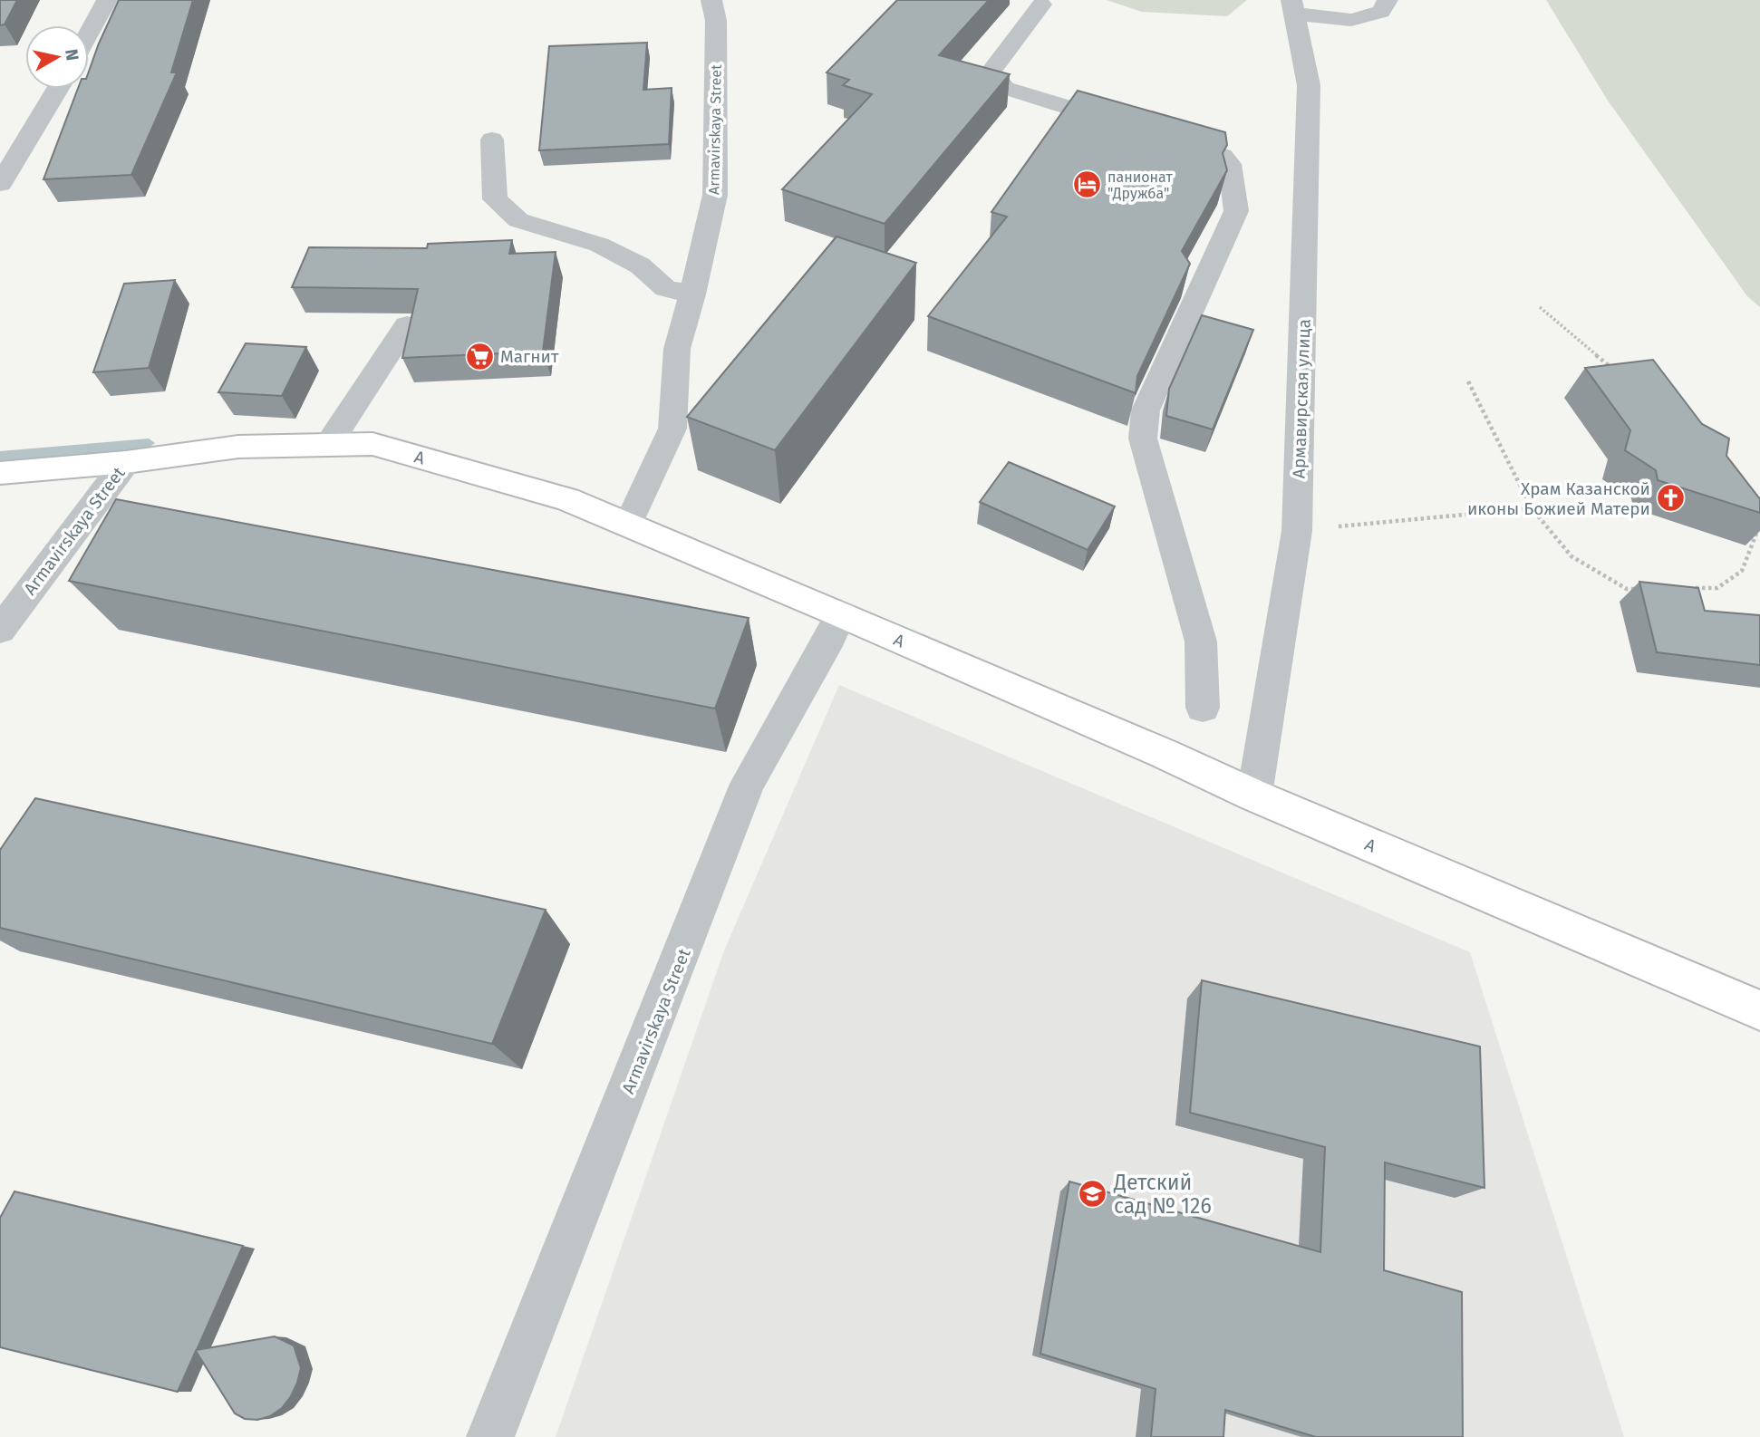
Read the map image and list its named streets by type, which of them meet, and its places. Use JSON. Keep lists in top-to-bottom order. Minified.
{"streets":{"main road":["A"],"street":["Armavirskaya Street","Армавирская улица"]},"crossings":[["Armavirskaya Street","A"],["Армавирская улица","A"]],"places":{"hotel":["панионат \"Дружба\""],"supermarket":["Магнит"],"church":["Храм Казанской иконы Божией Матери"],"school or university":["Детский сад № 126"]},"north":"right"}
